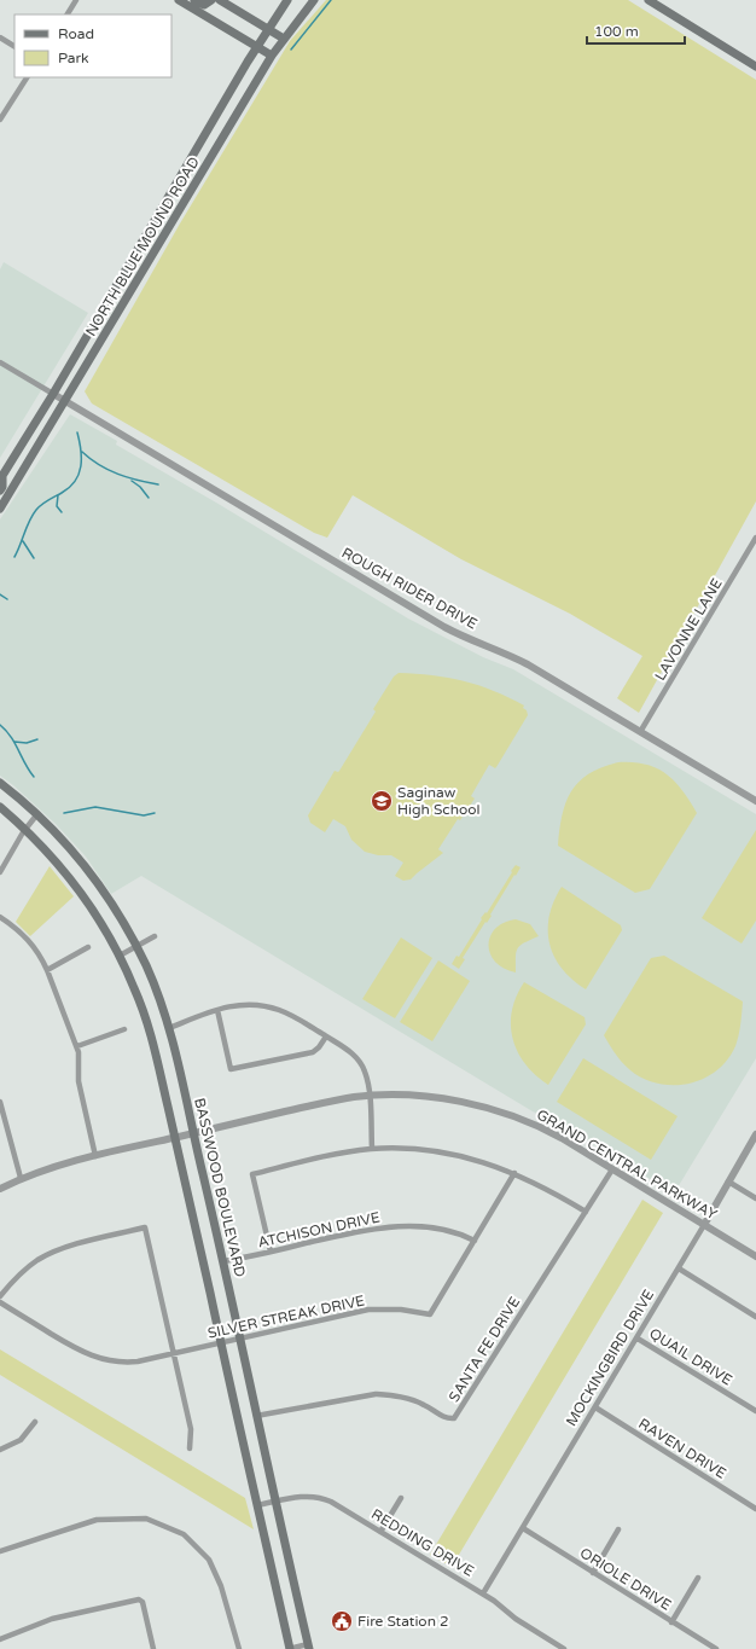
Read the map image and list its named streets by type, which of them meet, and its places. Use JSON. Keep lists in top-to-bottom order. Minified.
{"streets":{"main road":["NORTH BLUE MOUND ROAD","BASSWOOD BOULEVARD"],"street":["ROUGH RIDER DRIVE","LAVONNE LANE","GRAND CENTRAL PARKWAY","ATCHISON DRIVE","SILVER STREAK DRIVE","SANTA FE DRIVE","QUAIL DRIVE","MOCKINGBIRD DRIVE","RAVEN DRIVE","REDDING DRIVE","ORIOLE DRIVE"]},"crossings":[["NORTH BLUE MOUND ROAD","ROUGH RIDER DRIVE"],["ROUGH RIDER DRIVE","LAVONNE LANE"],["GRAND CENTRAL PARKWAY","BASSWOOD BOULEVARD"],["GRAND CENTRAL PARKWAY","SANTA FE DRIVE"],["GRAND CENTRAL PARKWAY","MOCKINGBIRD DRIVE"],["BASSWOOD BOULEVARD","ATCHISON DRIVE"],["BASSWOOD BOULEVARD","SILVER STREAK DRIVE"],["BASSWOOD BOULEVARD","SANTA FE DRIVE"],["BASSWOOD BOULEVARD","REDDING DRIVE"],["ATCHISON DRIVE","SILVER STREAK DRIVE"],["QUAIL DRIVE","MOCKINGBIRD DRIVE"],["MOCKINGBIRD DRIVE","RAVEN DRIVE"],["MOCKINGBIRD DRIVE","REDDING DRIVE"],["MOCKINGBIRD DRIVE","ORIOLE DRIVE"]],"places":{"school or university":["Saginaw High School"],"public building":["Fire Station 2"]},"legend":["Road","Park"],"scale_bar":"100 m"}
